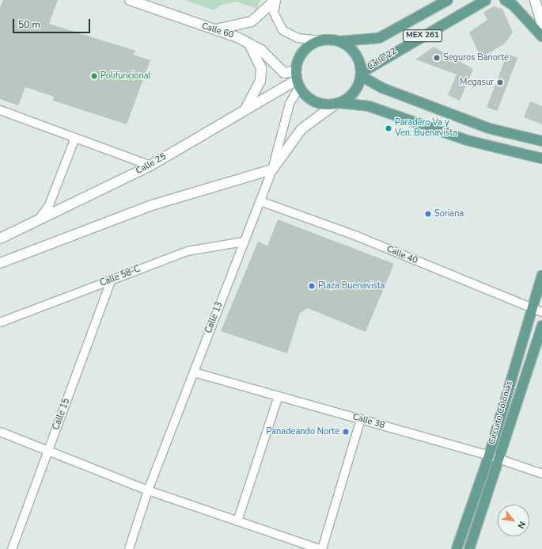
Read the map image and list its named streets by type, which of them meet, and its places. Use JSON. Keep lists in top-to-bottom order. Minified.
{"streets":{"main road":["Calle 60","MEX 261","Calle 22","Calle 25","Circuito Colonias"],"street":["Calle 40","Calle 58-C","Calle 13","Calle 15","Calle 38"]},"crossings":[["Calle 60","MEX 261"],["Calle 60","Calle 22"],["Calle 60","Calle 25"],["Calle 60","Calle 13"],["MEX 261","Calle 22"],["MEX 261","Calle 25"],["MEX 261","Calle 13"],["Calle 22","Calle 25"],["Calle 22","Calle 13"],["Calle 25","Calle 13"],["Calle 40","Calle 13"],["Calle 40","Circuito Colonias"],["Calle 58-C","Calle 13"],["Calle 58-C","Calle 15"],["Calle 13","Calle 38"],["Circuito Colonias","Calle 38"]],"places":["Seguros Banorte","Polifuncional","Megasur","Paradero Va y Ven: Buenavista","Soriana","Plaza Buenavista","Panadeando Norte"],"scale_bar":"50 m","north":"bottom right"}
